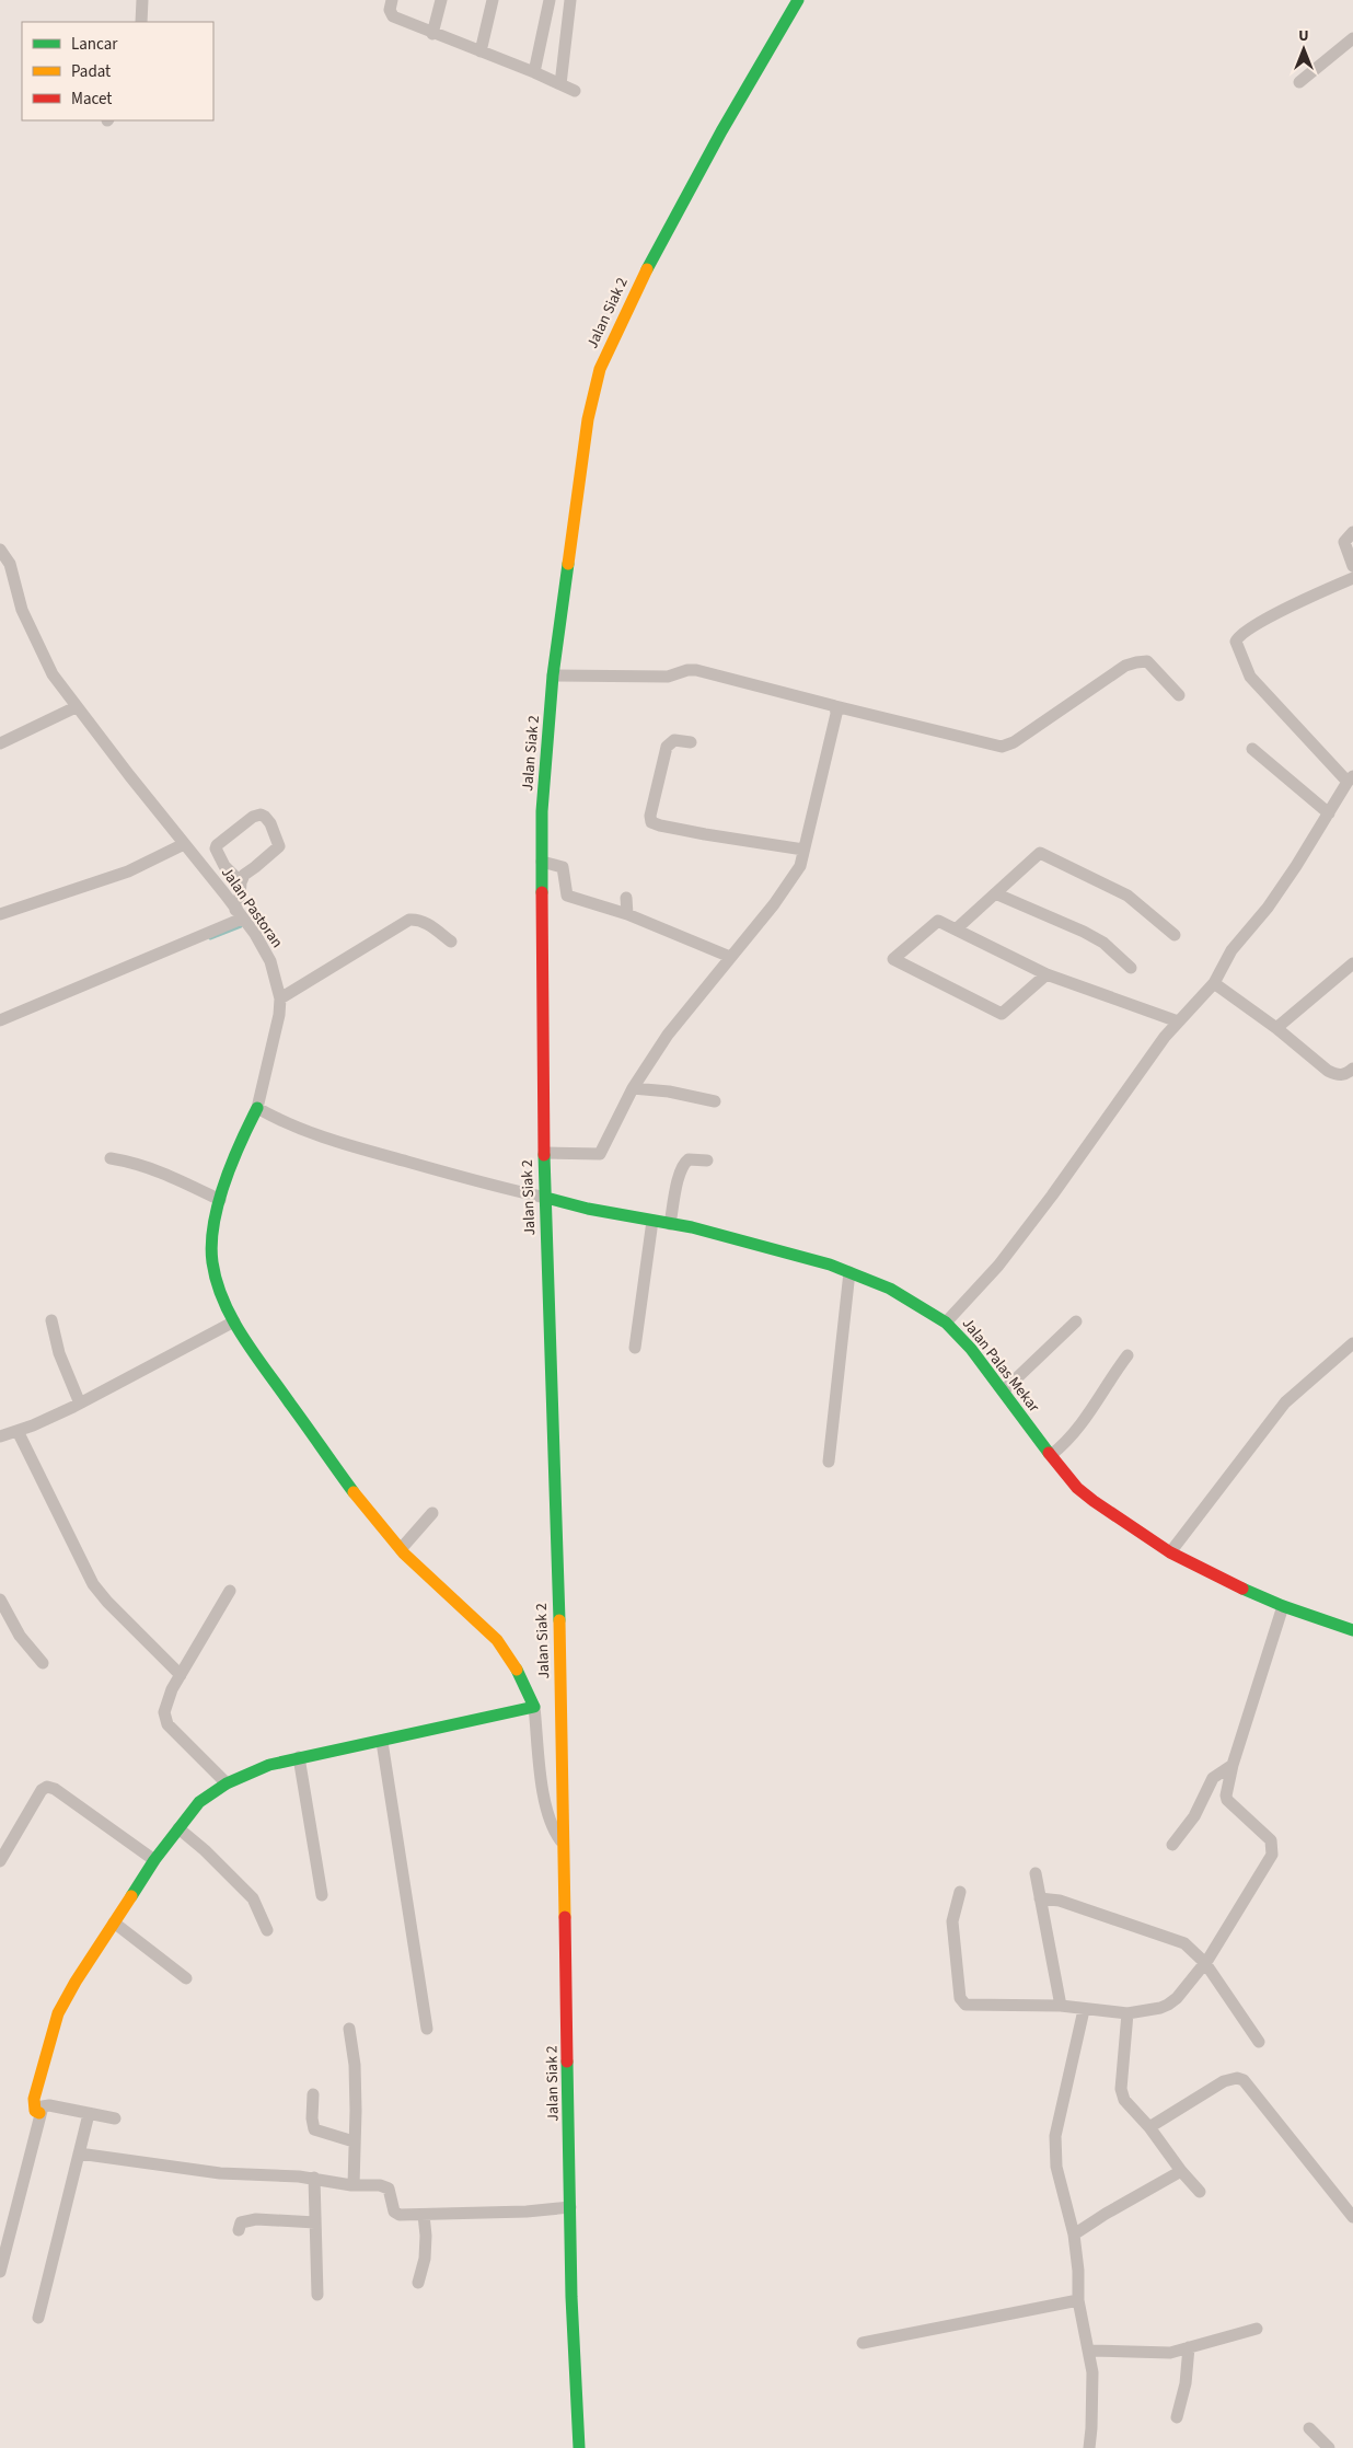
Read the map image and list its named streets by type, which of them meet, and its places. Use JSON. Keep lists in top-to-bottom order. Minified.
{"streets":{"main road":["Jalan Siak 2","Jalan Palas Mekar"],"street":["Jalan Pastoran"]},"crossings":[["Jalan Siak 2","Jalan Palas Mekar"]],"legend":["Lancar","Padat","Macet"],"north":"top"}
